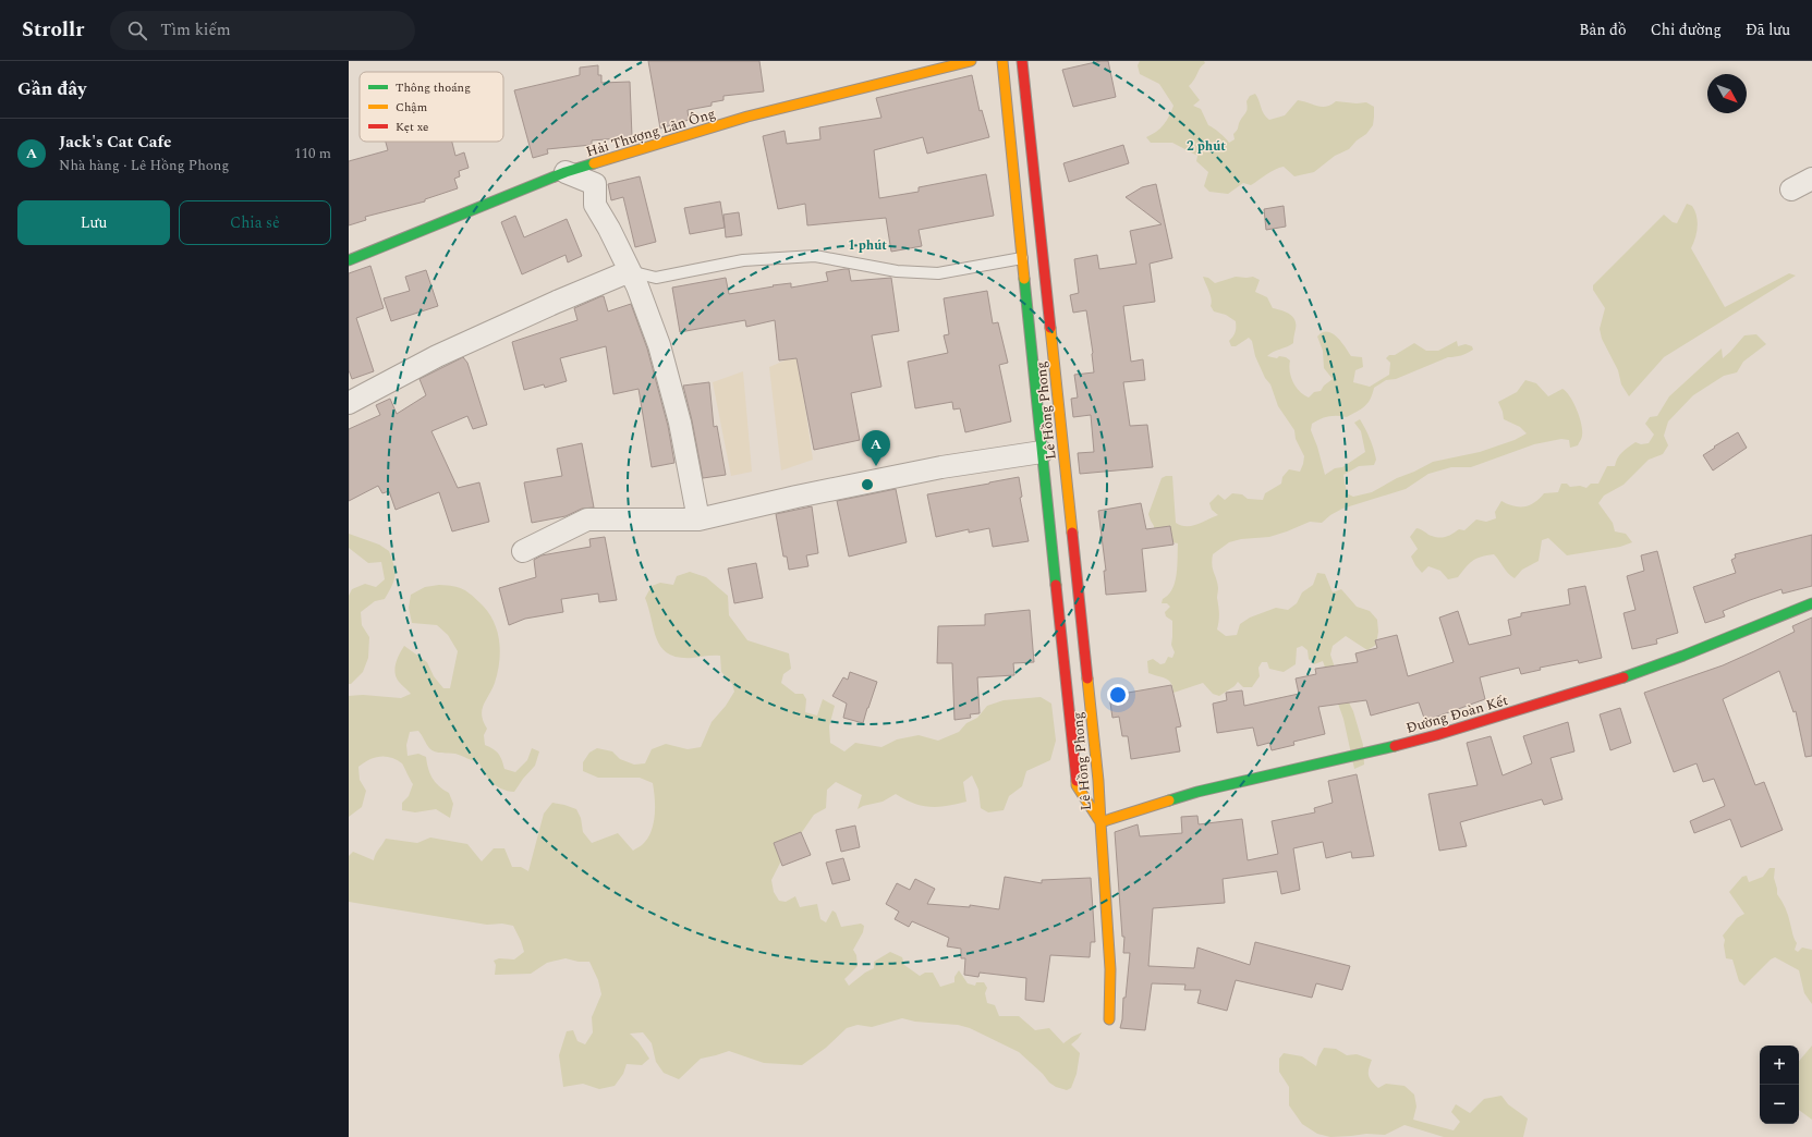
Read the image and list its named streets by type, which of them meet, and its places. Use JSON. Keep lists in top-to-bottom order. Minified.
{"streets":{"street":["Hải Thượng Lãn Ông","Lê Hồng Phong","Đường Đoàn Kết"]},"crossings":[["Lê Hồng Phong","Đường Đoàn Kết"]],"legend":["Thông thoáng","Chậm","Kẹt xe"],"north":"bottom right","page":{"header":"Strollr","search":"Tìm kiếm","nav":["Bản đồ","Chỉ đường","Đã lưu"],"heading":"Gần đây","list":[{"mark":"A","name":"Jack's Cat Cafe","note":"Nhà hàng · Lê Hồng Phong","value":"110 m"}],"buttons":["Lưu","Chia sẻ"],"pins":"A","map_buttons":["+","−"]},"rings":["2 phút","1 phút"]}
